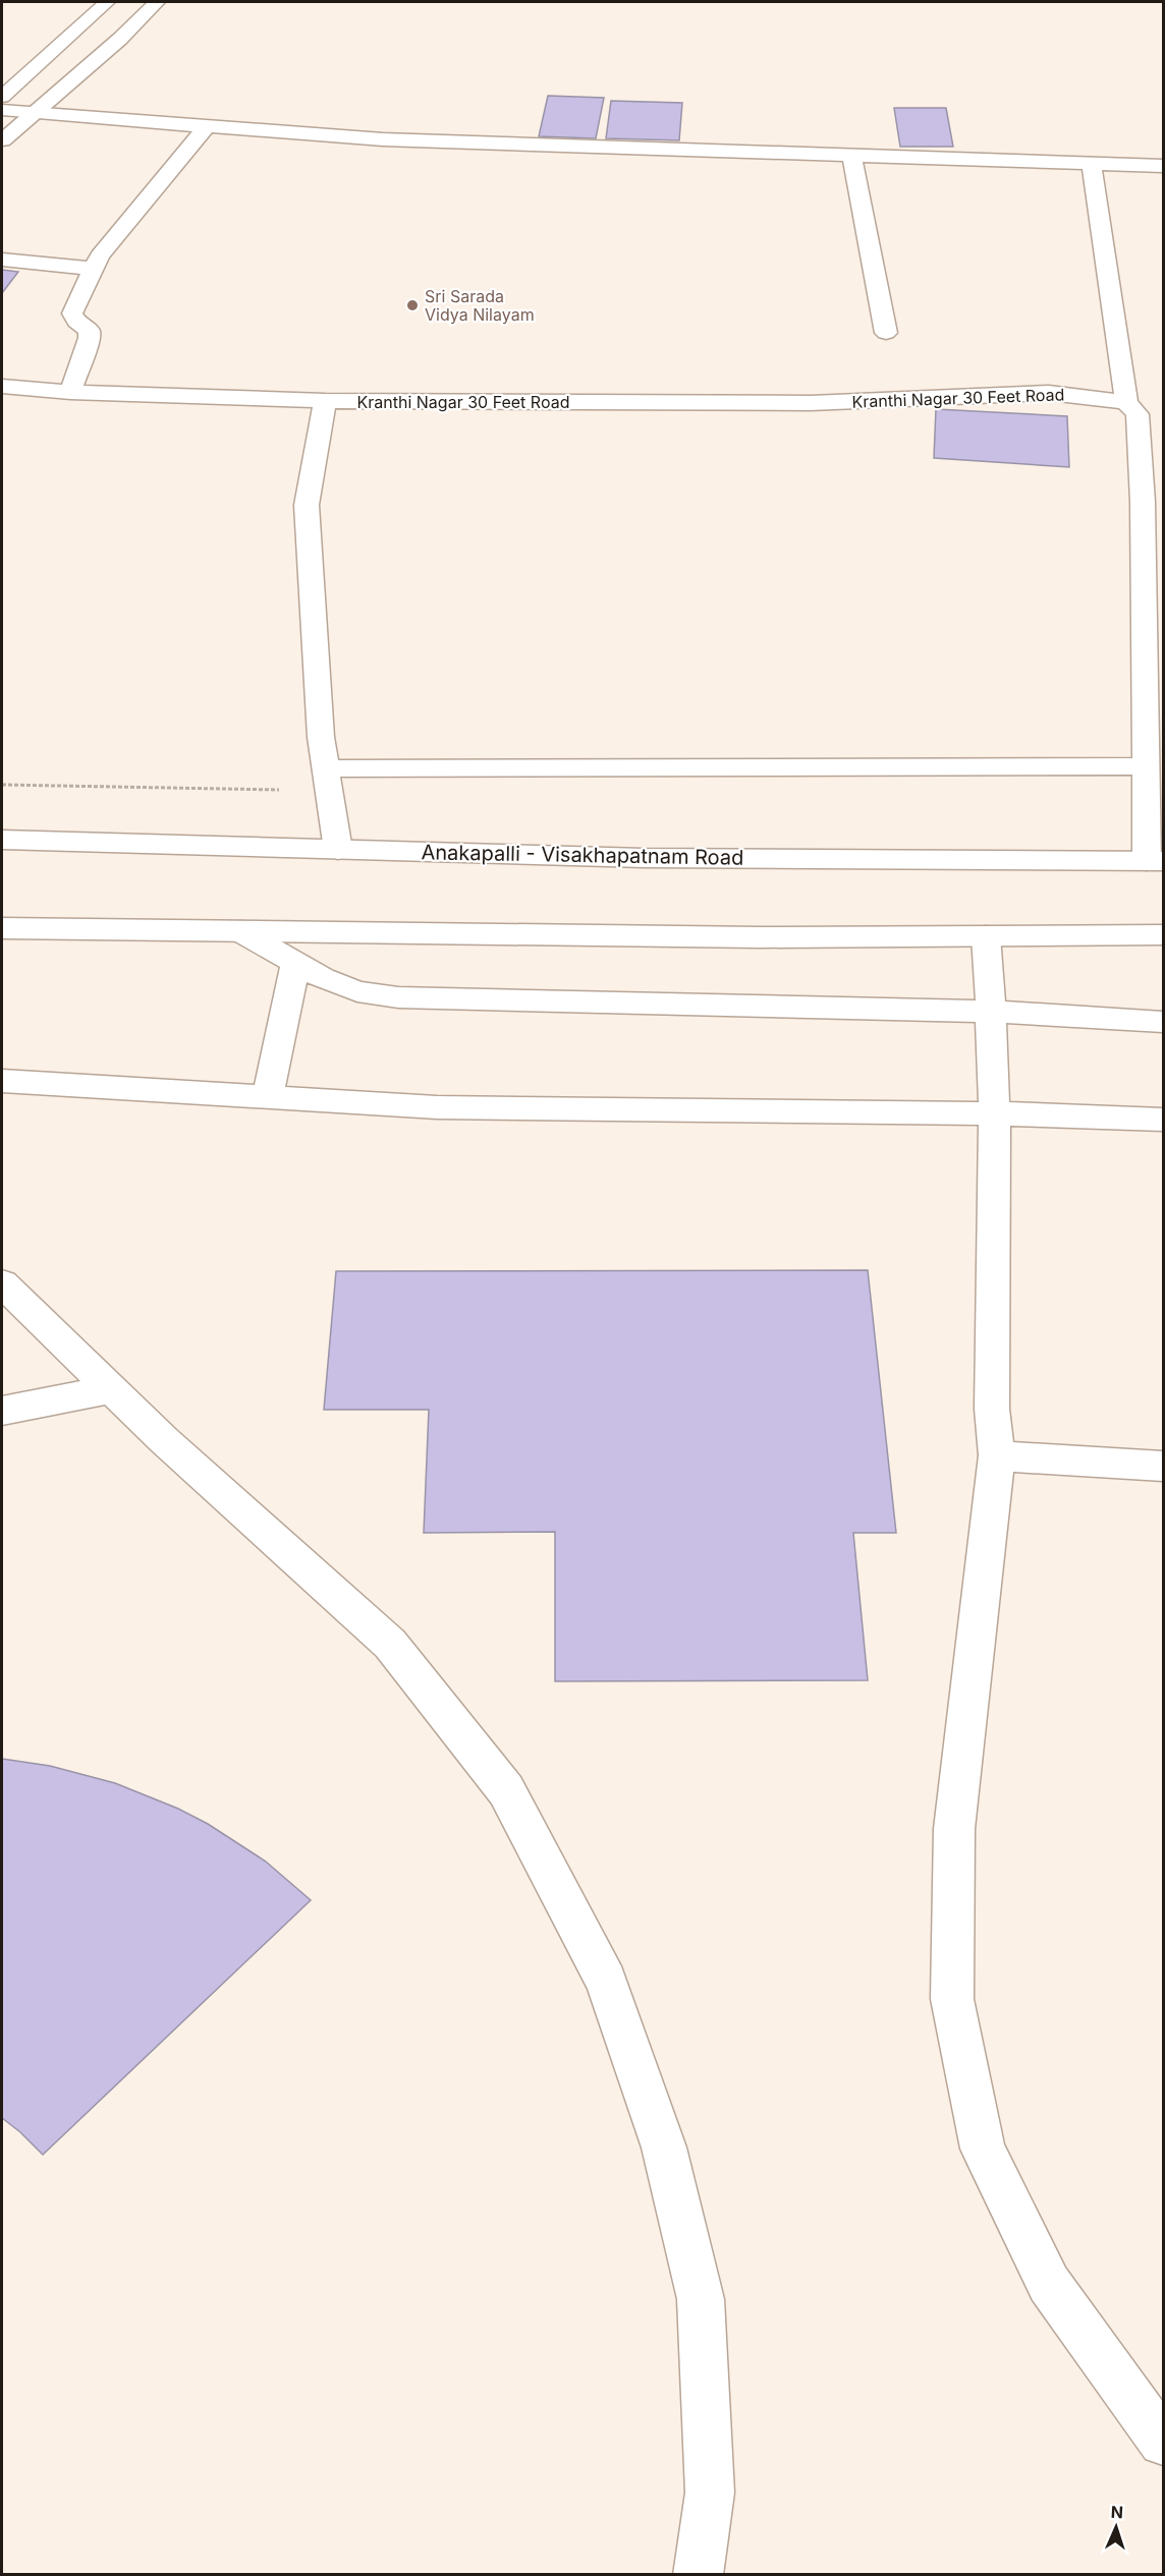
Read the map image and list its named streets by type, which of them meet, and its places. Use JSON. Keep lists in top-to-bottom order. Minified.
{"streets":{"street":["Kranthi Nagar 30 Feet Road","Anakapalli - Visakhapatnam Road"]},"places":["Sri Sarada Vidya Nilayam"],"north":"top"}
